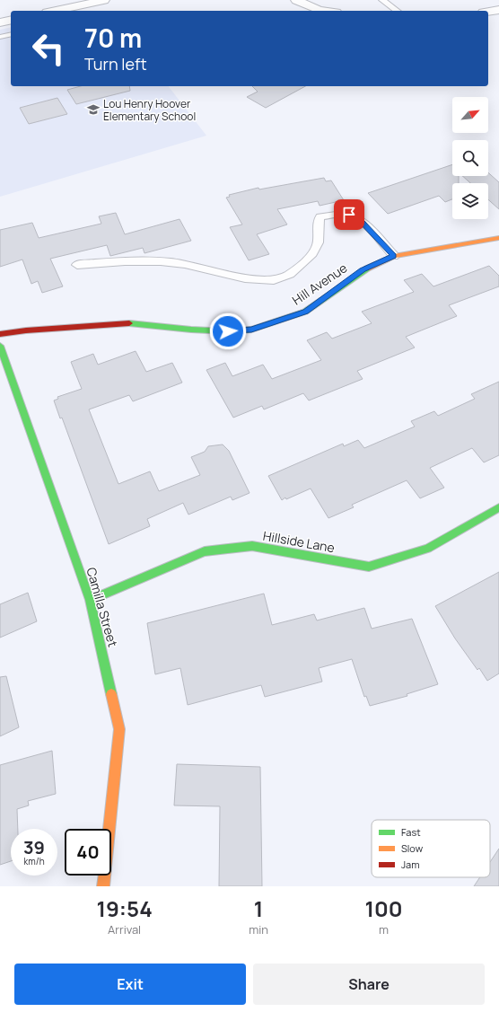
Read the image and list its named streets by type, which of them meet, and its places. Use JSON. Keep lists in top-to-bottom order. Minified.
{"streets":{"street":["Hill Avenue","Hillside Lane","Camilla Street"]},"crossings":[["Hillside Lane","Camilla Street"]],"places":{"school or university":["Lou Henry Hoover Elementary School"]},"legend":["Fast","Slow","Jam"],"north":"top right","page":{"turn":["70 m","Turn left"],"speed":"39 km/h","limit":"40","eta":["19:54","Arrival","1","min","100","m"],"buttons":["Exit","Share"]}}
